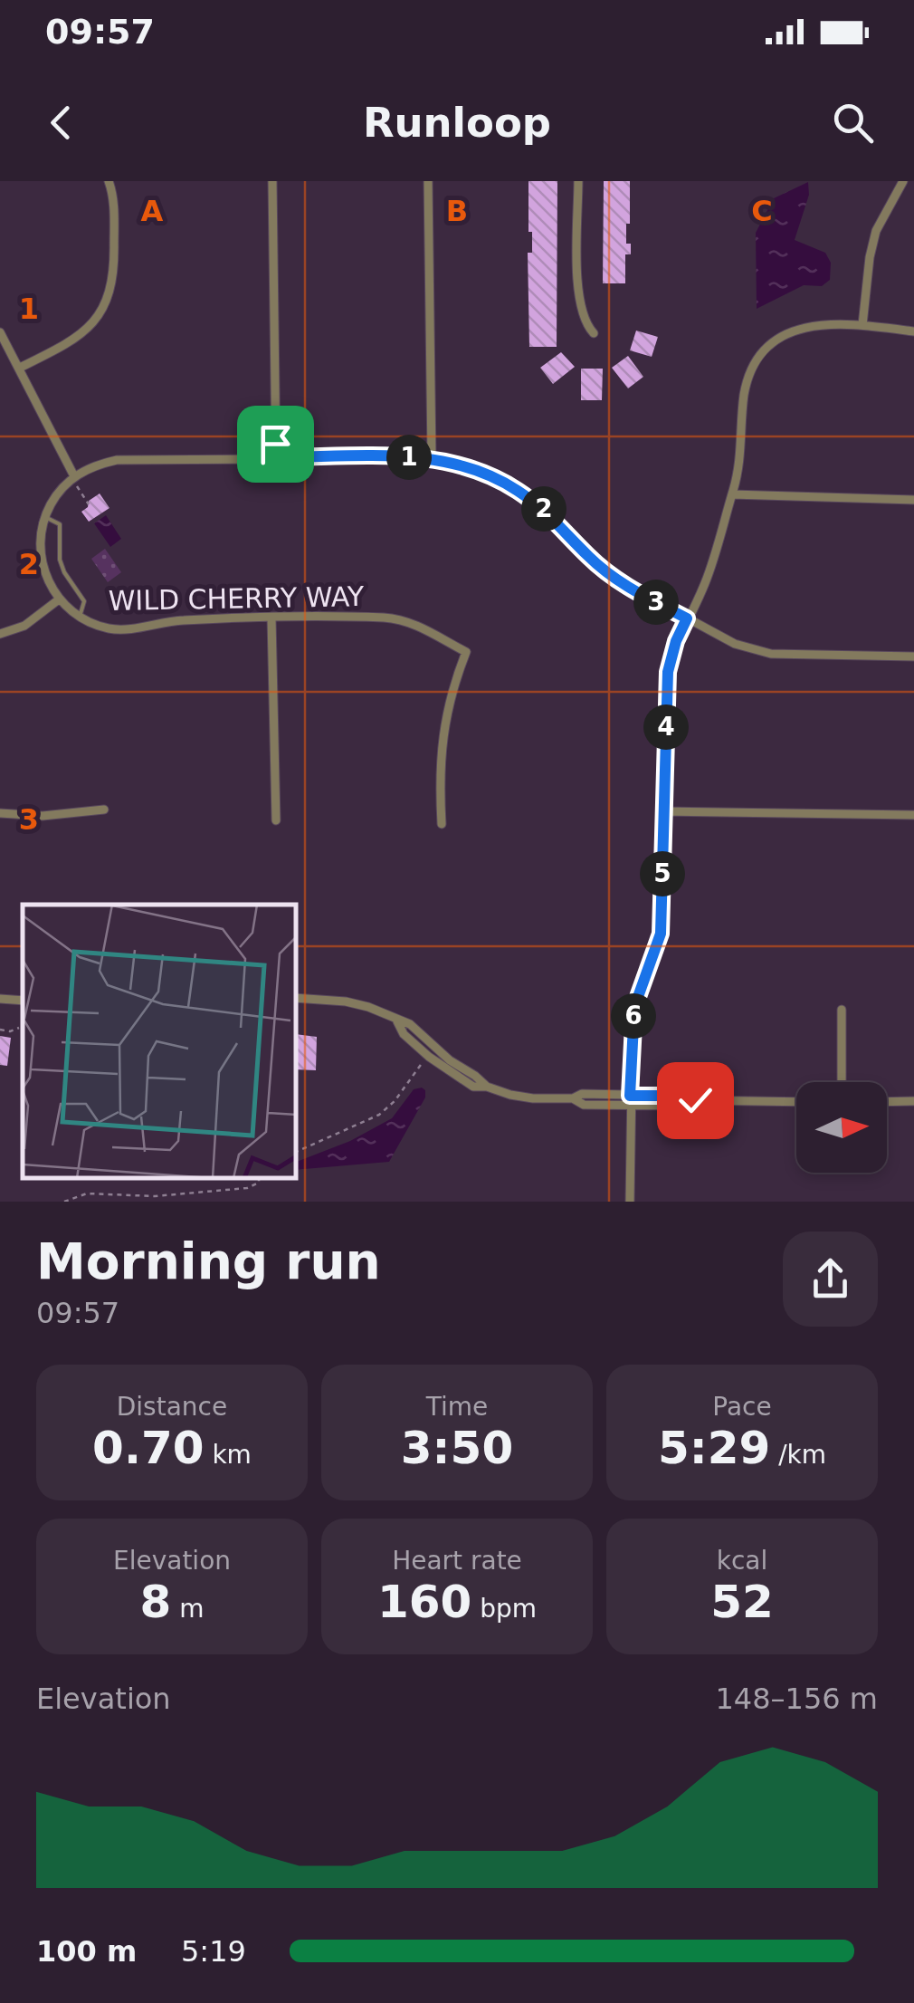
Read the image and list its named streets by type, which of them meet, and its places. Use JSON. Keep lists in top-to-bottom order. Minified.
{"streets":{"street":["WILD CHERRY WAY"]},"north":"right","page":{"status":"09:57","header":"Runloop","pins":["1","2","3","4","5","6"],"heading":["Morning run","09:57"],"stats":[["Distance","0.70 km"],["Time","3:50"],["Pace","5:29 /km"],["Elevation","8 m"],["Heart rate","160 bpm"],["kcal","52"]],"chart":["Elevation","148–156 m"],"list":[{"name":"100 m","note":"5:19"}]},"grid":{"columns":["A","B","C"],"rows":["1","2","3"]}}
